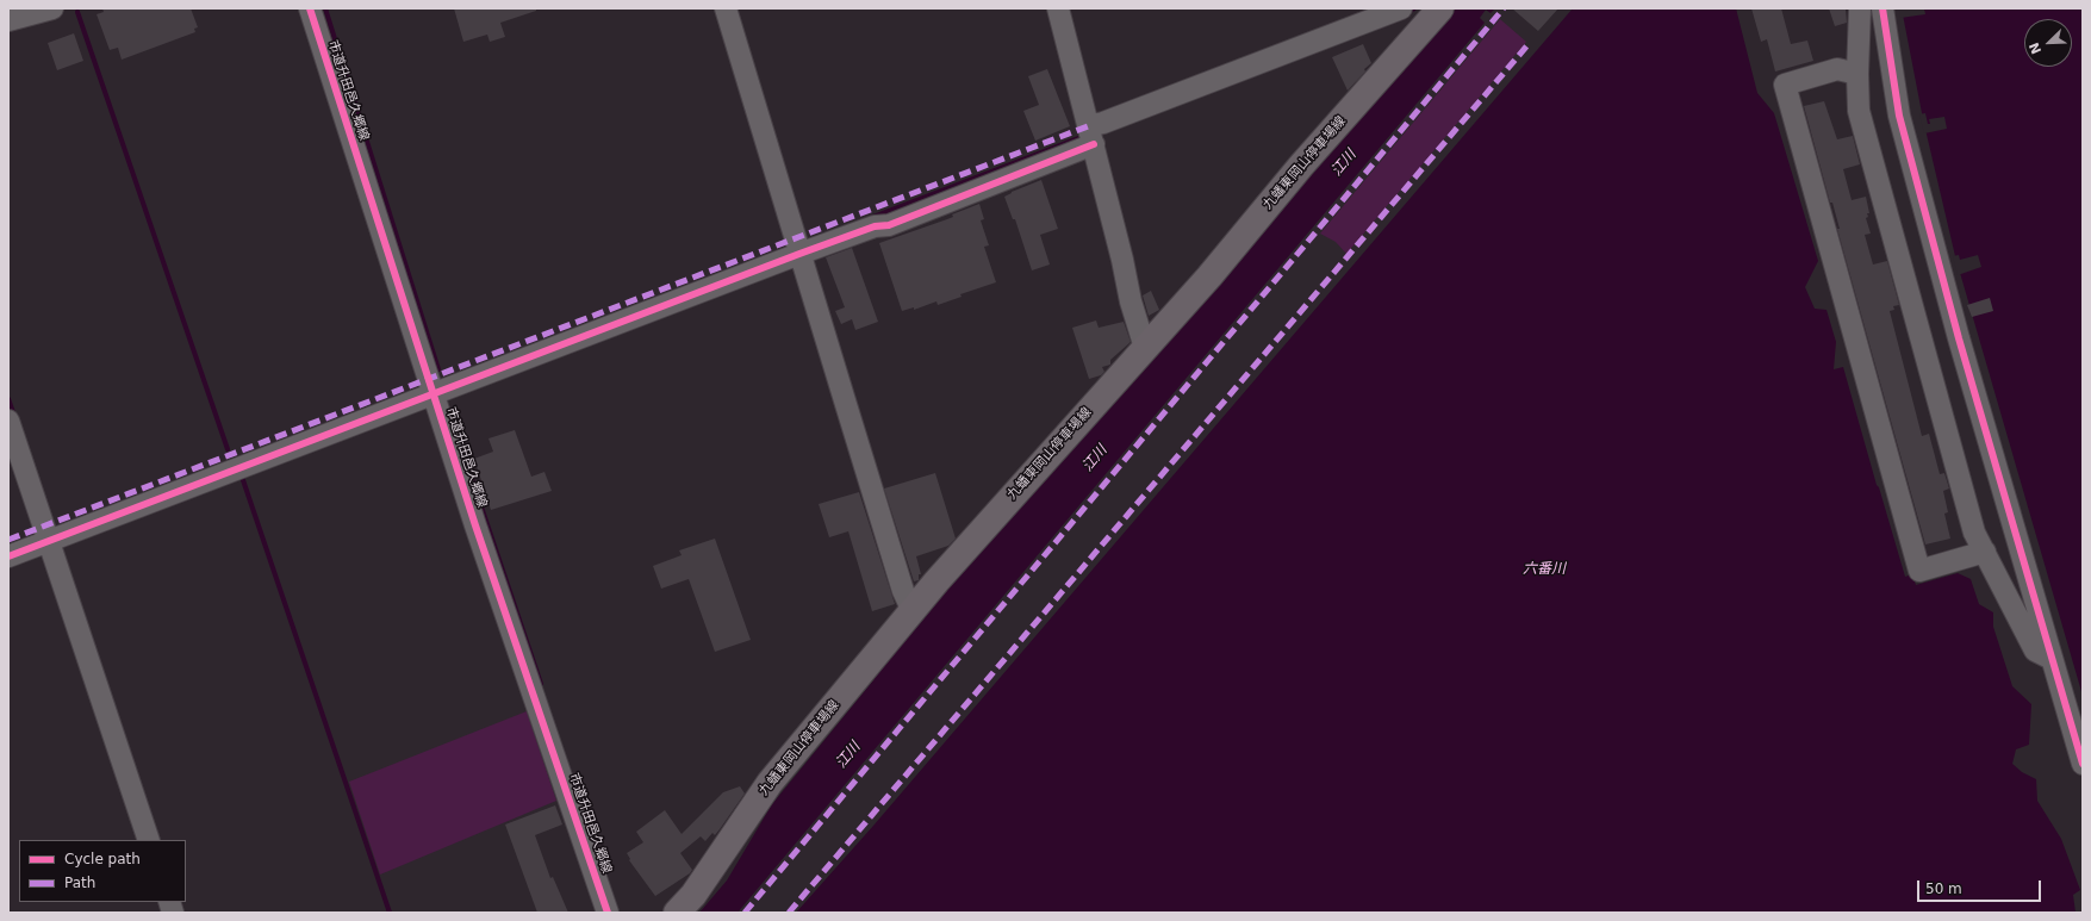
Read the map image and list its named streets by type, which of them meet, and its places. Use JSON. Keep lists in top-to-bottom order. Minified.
{"streets":{"main road":["九蟠東岡山停車場線"],"street":["市道升田邑久郷線"]},"water":["江川","六番川"],"legend":["Cycle path","Path"],"scale_bar":"50 m","north":"bottom left"}
